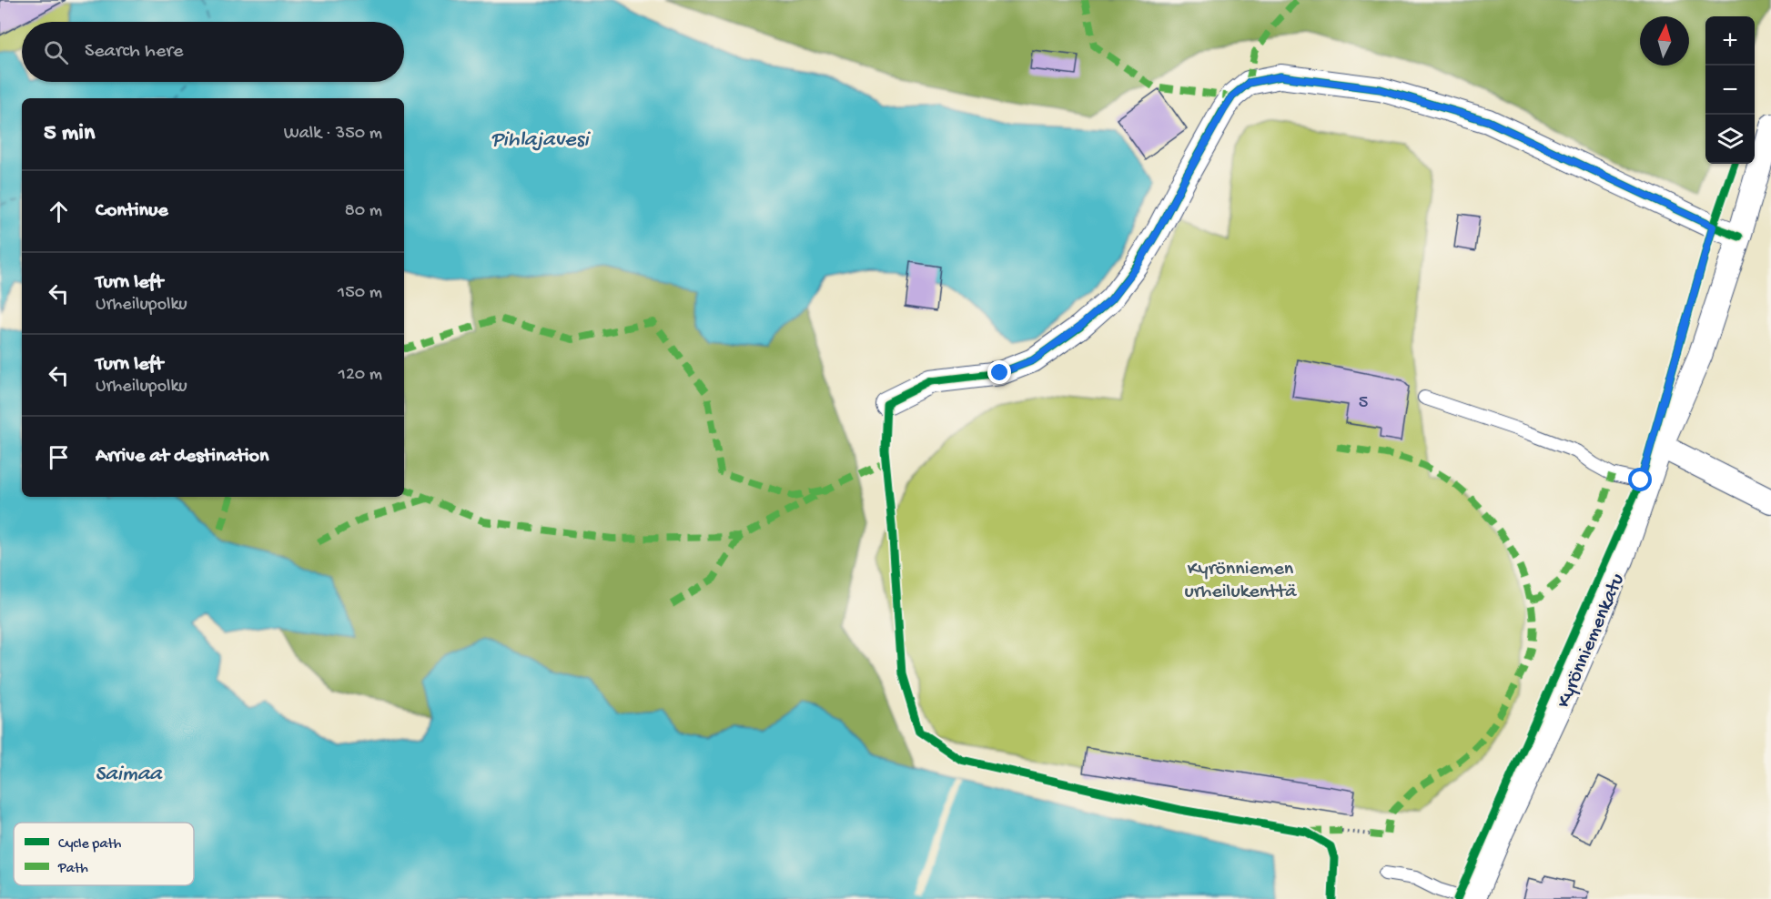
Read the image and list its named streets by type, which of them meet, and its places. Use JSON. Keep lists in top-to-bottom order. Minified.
{"streets":{"street":["Kyrönniemenkatu"]},"water":["Pihlajavesi","Saimaa"],"parks":["Kyrönniemen urheilukenttä"],"house_numbers":["5"],"legend":["Cycle path","Path"],"north":"top","page":{"map_buttons":["+","−"],"search":"Search here","heading":["5 min","Walk · 350 m"],"list":[["Continue","80 m"],["Turn left","Urheilupolku","150 m"],["Turn left","Urheilupolku","120 m"],"Arrive at destination"]}}
